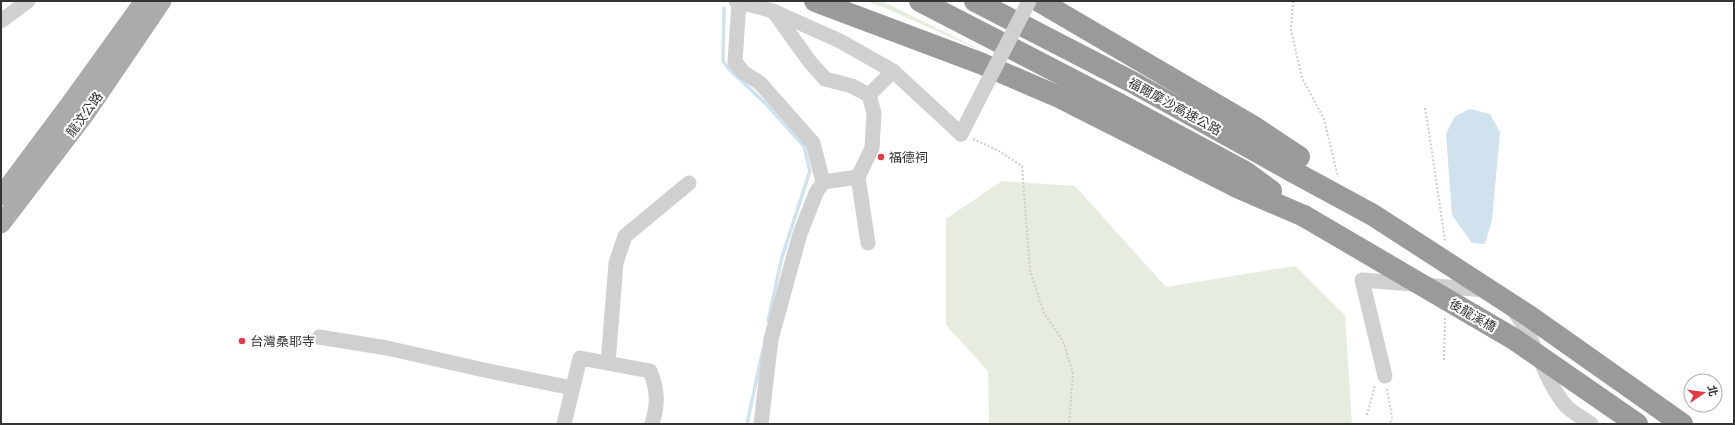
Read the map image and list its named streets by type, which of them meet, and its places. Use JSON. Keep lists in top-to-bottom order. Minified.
{"streets":{"highway":["福爾摩沙高速公路","後龍溪橋"],"main road":["龍汶公路"]},"crossings":[["福爾摩沙高速公路","後龍溪橋"]],"places":["福德祠","台灣桑耶寺"],"north":"right"}
